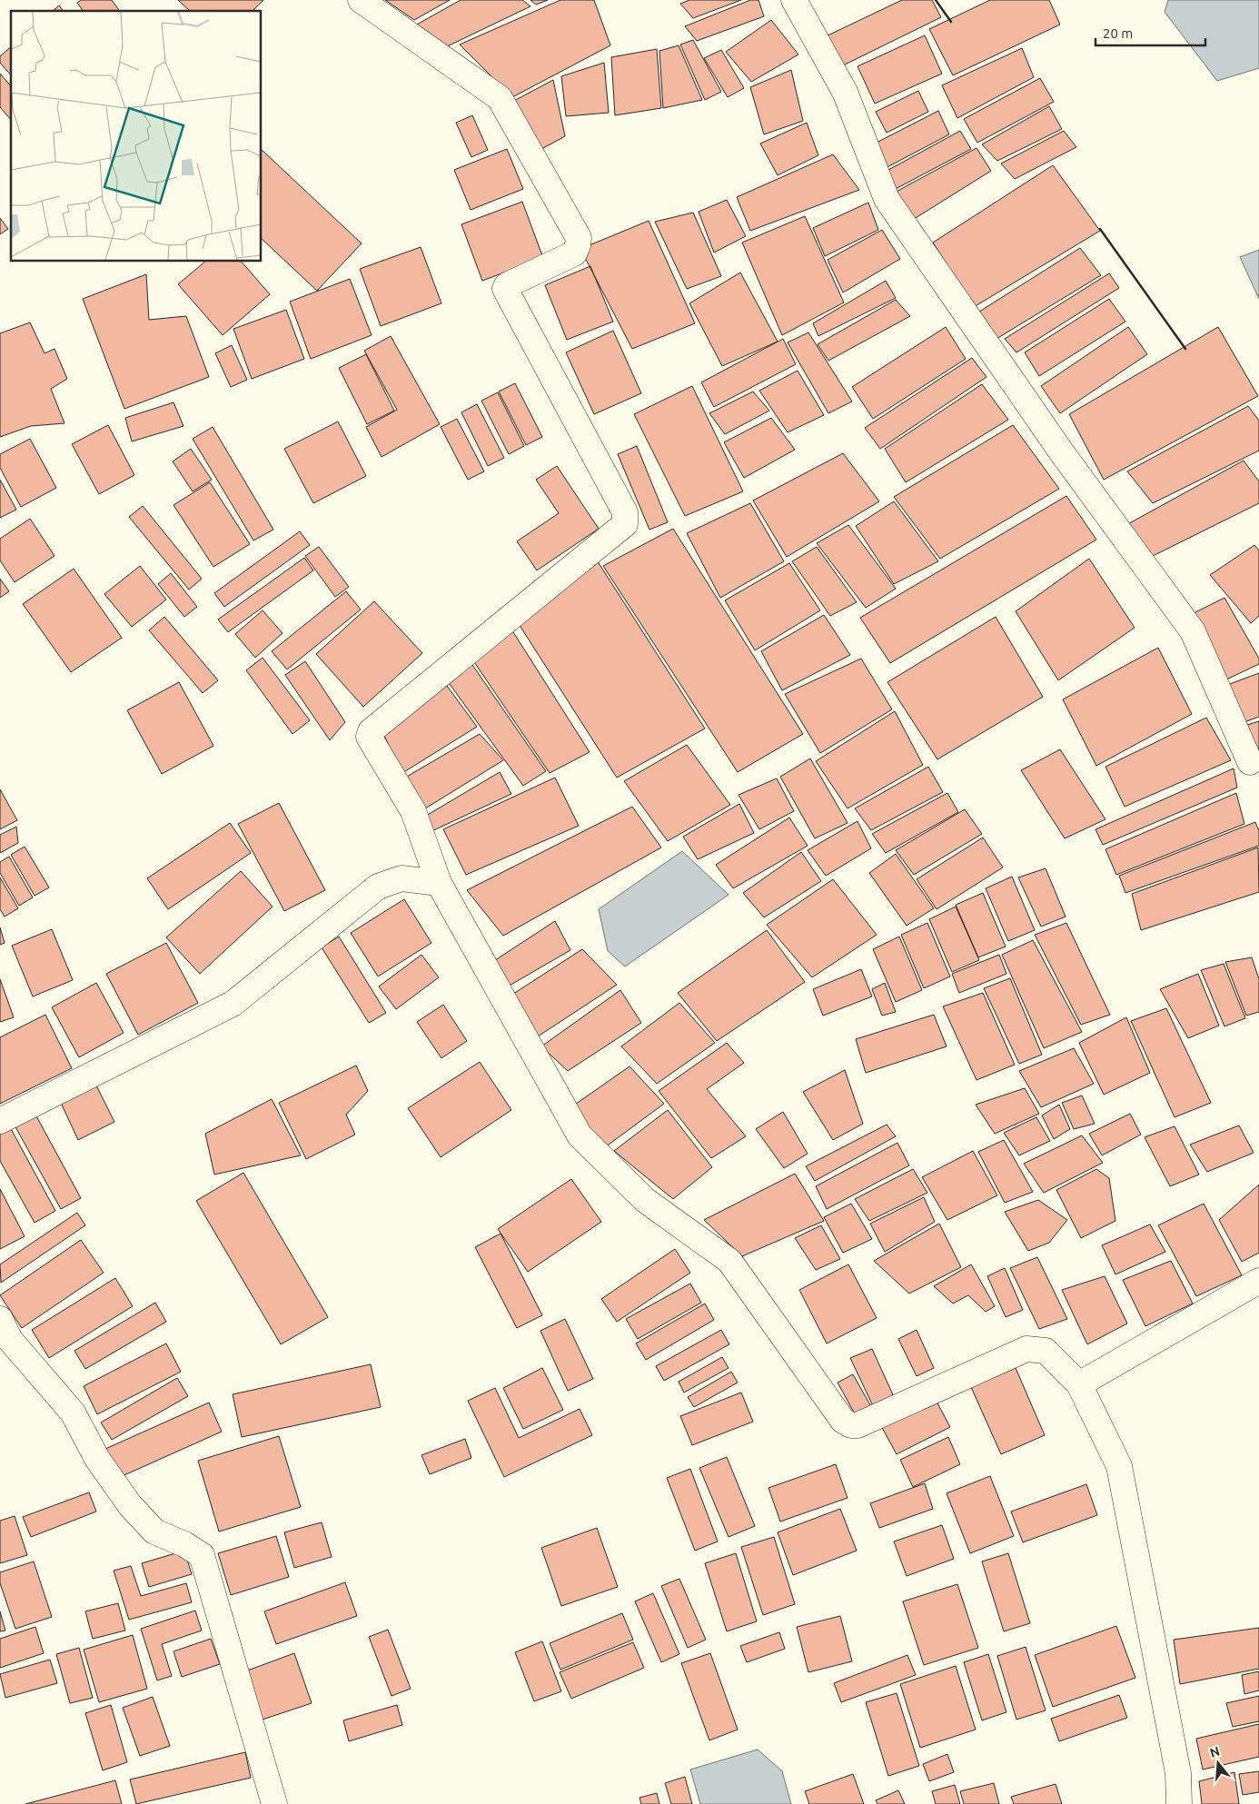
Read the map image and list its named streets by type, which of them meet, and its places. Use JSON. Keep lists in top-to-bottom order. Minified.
{"scale_bar":"20 m","north":"top"}
